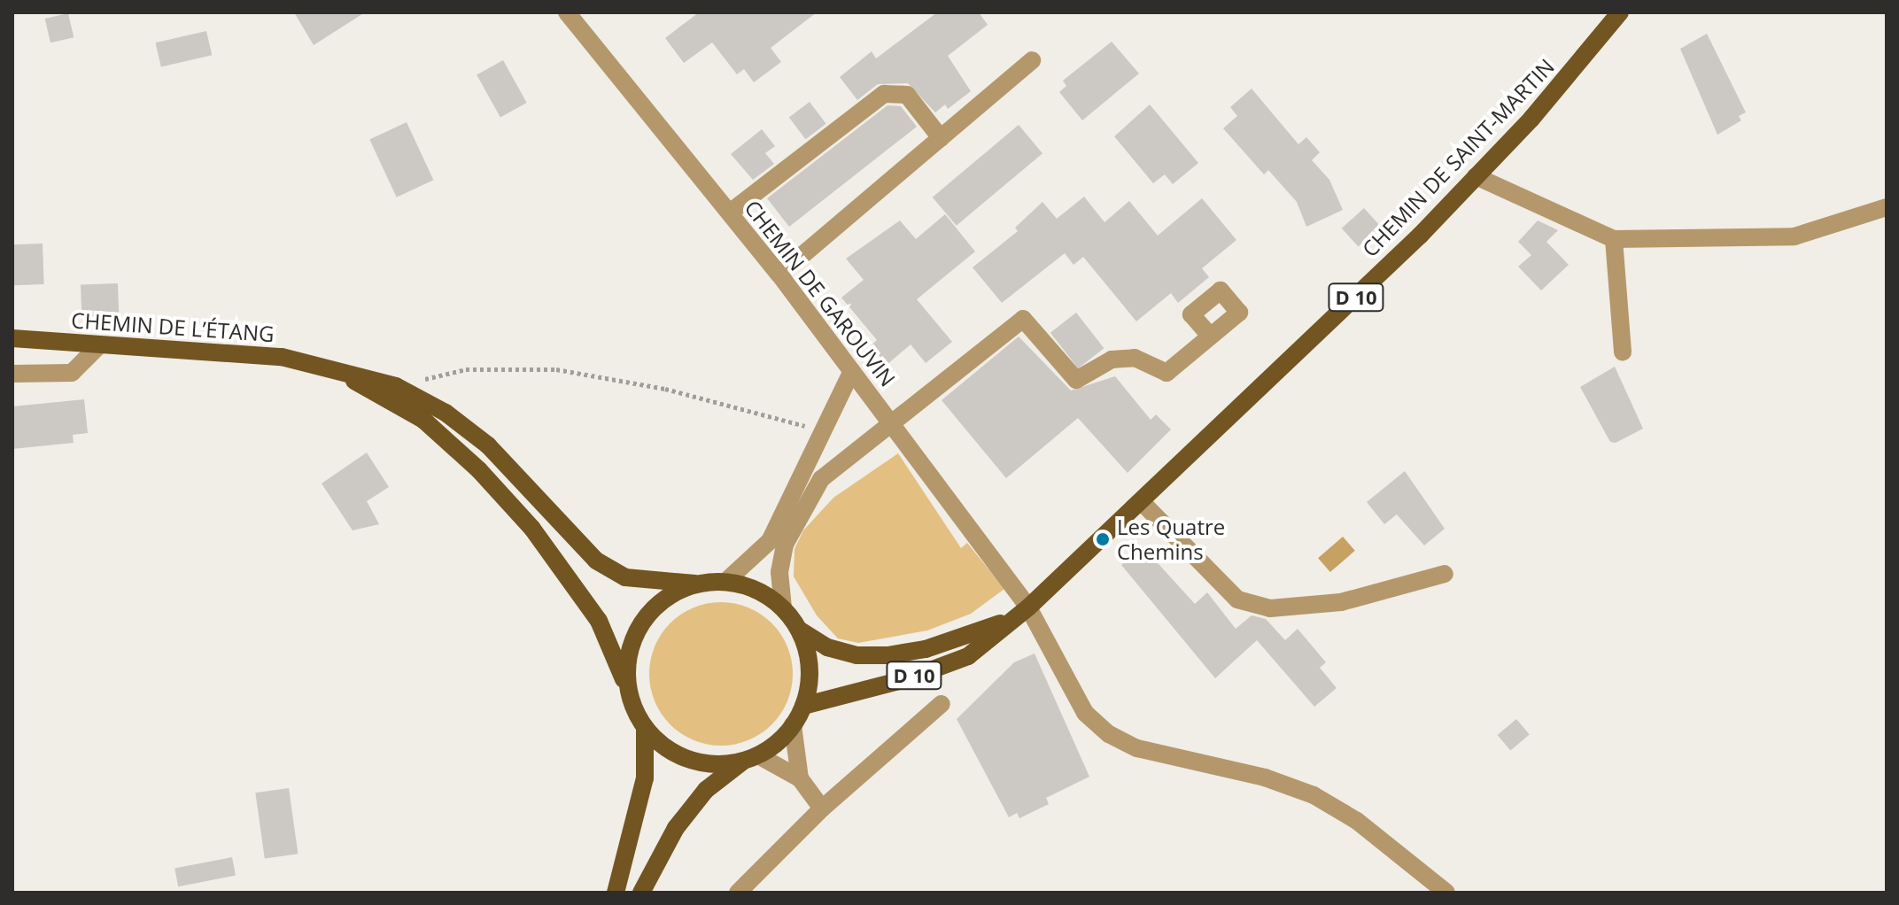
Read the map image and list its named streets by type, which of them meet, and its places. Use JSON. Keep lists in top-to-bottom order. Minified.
{"streets":{"main road":["CHEMIN DE SAINT-MARTIN","D 10","CHEMIN DE L’ÉTANG"],"street":["CHEMIN DE GAROUVIN"]},"crossings":[["CHEMIN DE SAINT-MARTIN","CHEMIN DE GAROUVIN"],["CHEMIN DE SAINT-MARTIN","D 10"],["D 10","CHEMIN DE L’ÉTANG"]],"places":["Les Quatre Chemins"]}
